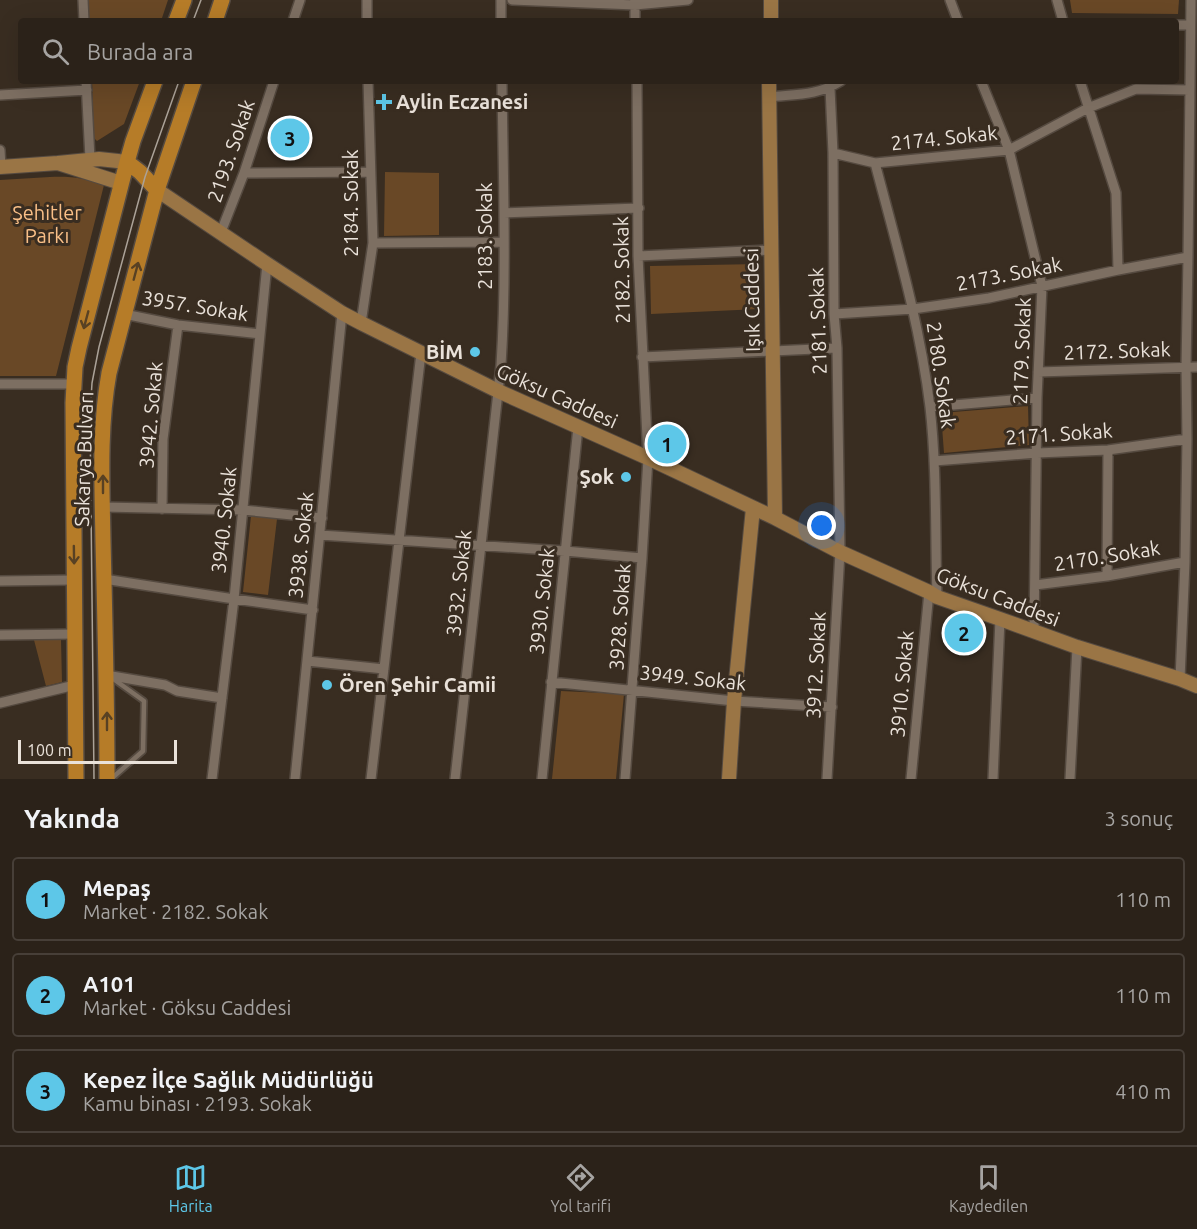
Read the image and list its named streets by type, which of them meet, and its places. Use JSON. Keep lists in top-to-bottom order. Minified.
{"streets":{"main road":["Sakarya Bulvarı"],"street":["2174. Sokak","2193. Sokak","2184. Sokak","2183. Sokak","2182. Sokak","2173. Sokak","Işık Caddesi","3957. Sokak","2181. Sokak","2179. Sokak","2172. Sokak","2180. Sokak","Göksu Caddesi","3942. Sokak","2171. Sokak","3940. Sokak","3938. Sokak","2170. Sokak","3932. Sokak","3930. Sokak","3928. Sokak","3912. Sokak","3949. Sokak","3910. Sokak"]},"crossings":[["2174. Sokak","2181. Sokak"],["2174. Sokak","2179. Sokak"],["2174. Sokak","2180. Sokak"],["2193. Sokak","Göksu Caddesi"],["2184. Sokak","Göksu Caddesi"],["2183. Sokak","Göksu Caddesi"],["2183. Sokak","3932. Sokak"],["2182. Sokak","Göksu Caddesi"],["2182. Sokak","3928. Sokak"],["2173. Sokak","2181. Sokak"],["2173. Sokak","2179. Sokak"],["2173. Sokak","2180. Sokak"],["Işık Caddesi","Göksu Caddesi"],["3957. Sokak","3942. Sokak"],["3957. Sokak","Sakarya Bulvarı"],["3957. Sokak","3940. Sokak"],["2181. Sokak","Göksu Caddesi"],["2181. Sokak","3912. Sokak"],["2179. Sokak","2172. Sokak"],["2179. Sokak","Göksu Caddesi"],["2179. Sokak","2171. Sokak"],["2179. Sokak","2170. Sokak"],["2180. Sokak","Göksu Caddesi"],["2180. Sokak","2171. Sokak"],["2180. Sokak","3910. Sokak"],["Göksu Caddesi","Sakarya Bulvarı"],["Göksu Caddesi","3940. Sokak"],["Göksu Caddesi","3938. Sokak"],["Göksu Caddesi","3932. Sokak"],["Göksu Caddesi","3930. Sokak"],["Göksu Caddesi","3928. Sokak"],["Göksu Caddesi","3912. Sokak"],["Göksu Caddesi","3910. Sokak"],["3930. Sokak","3949. Sokak"],["3928. Sokak","3949. Sokak"],["3912. Sokak","3949. Sokak"]],"parks":["Şehitler Parkı"],"places":{"health":["Aylin Eczanesi"],"other":["BİM","Şok","Ören Şehir Camii"]},"scale_bar":"100 m","page":{"search":"Burada ara","pins":["3","1","2"],"scale":"100 m","heading":["Yakında","3 sonuç"],"list":[{"mark":"1","name":"Mepaş","note":"Market · 2182. Sokak","value":"110 m"},{"mark":"2","name":"A101","note":"Market · Göksu Caddesi","value":"110 m"},{"mark":"3","name":"Kepez İlçe Sağlık Müdürlüğü","note":"Kamu binası · 2193. Sokak","value":"410 m"}],"nav":["Harita","Yol tarifi","Kaydedilen"]}}
